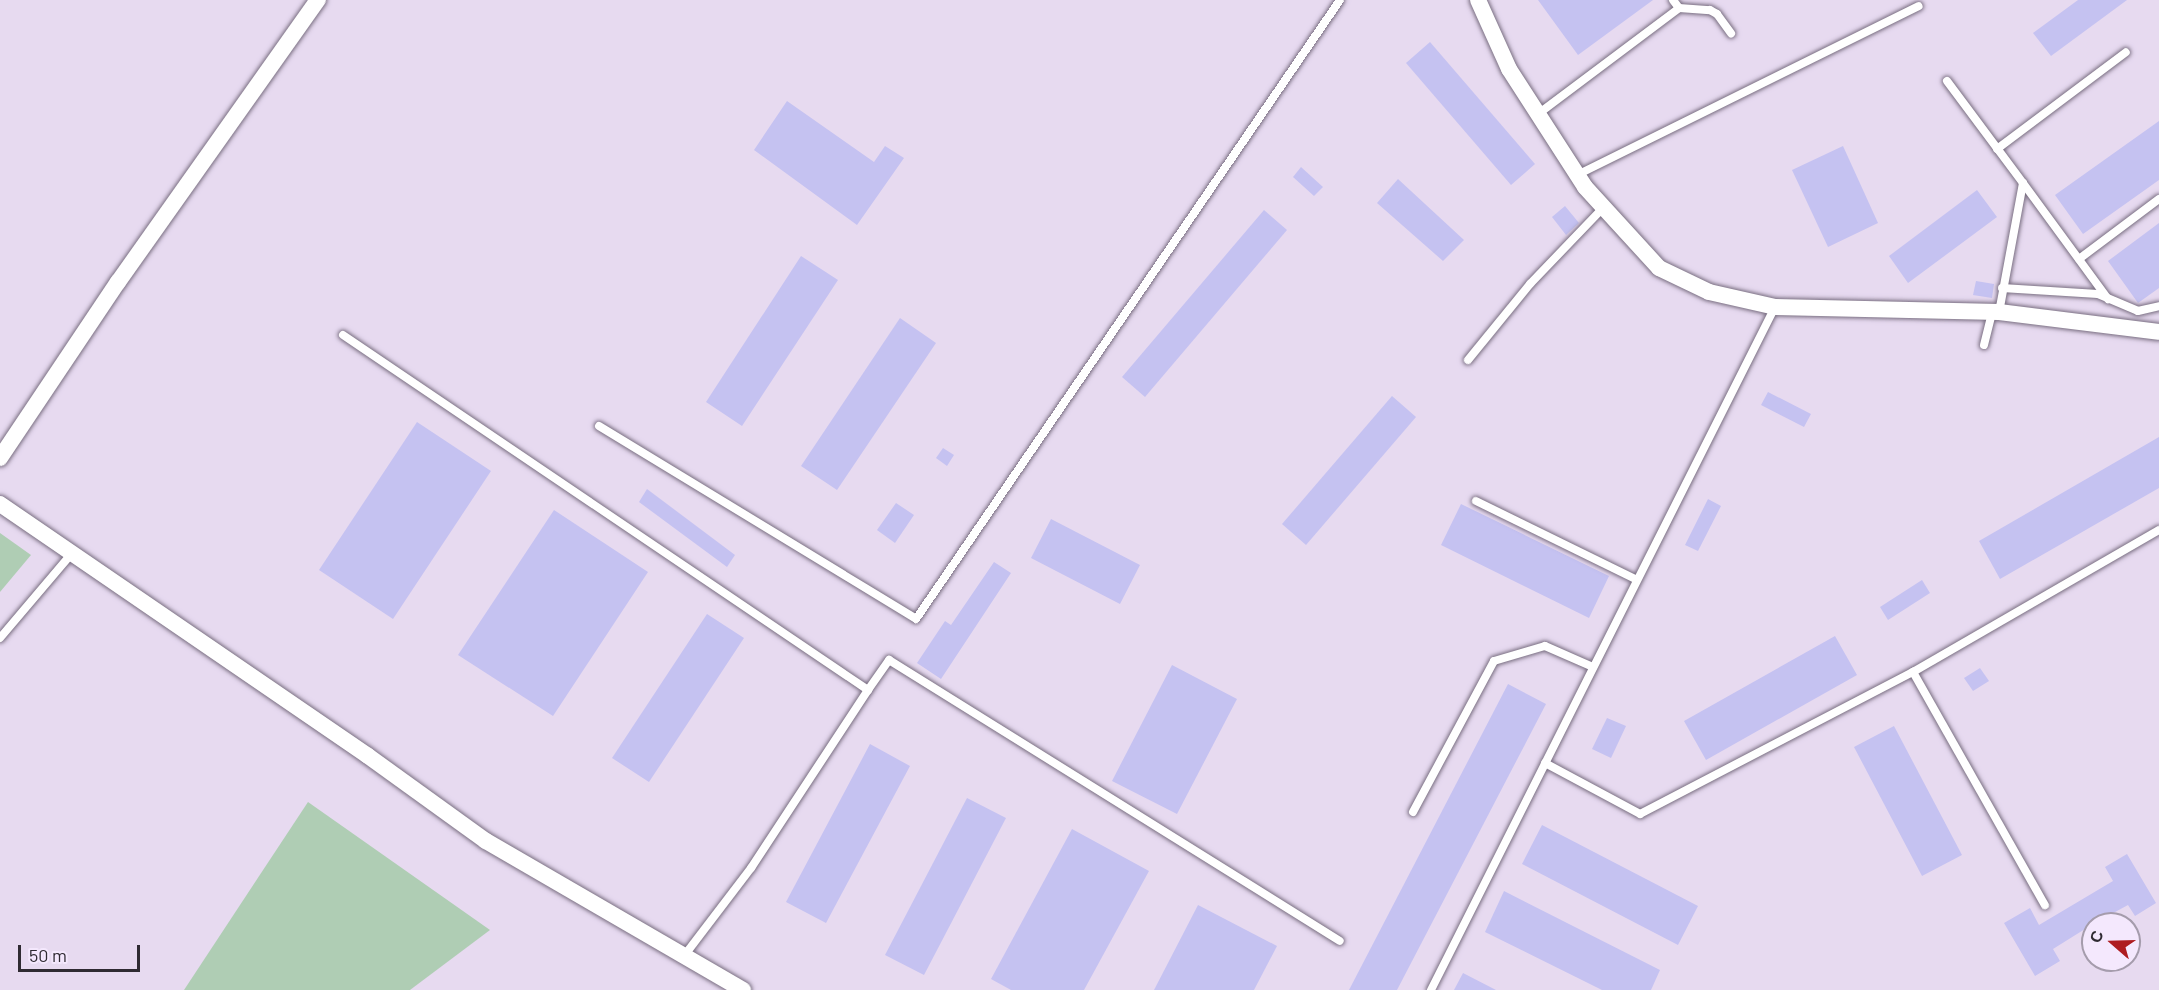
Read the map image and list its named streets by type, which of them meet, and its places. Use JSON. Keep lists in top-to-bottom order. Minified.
{"scale_bar":"50 m","north":"left"}
